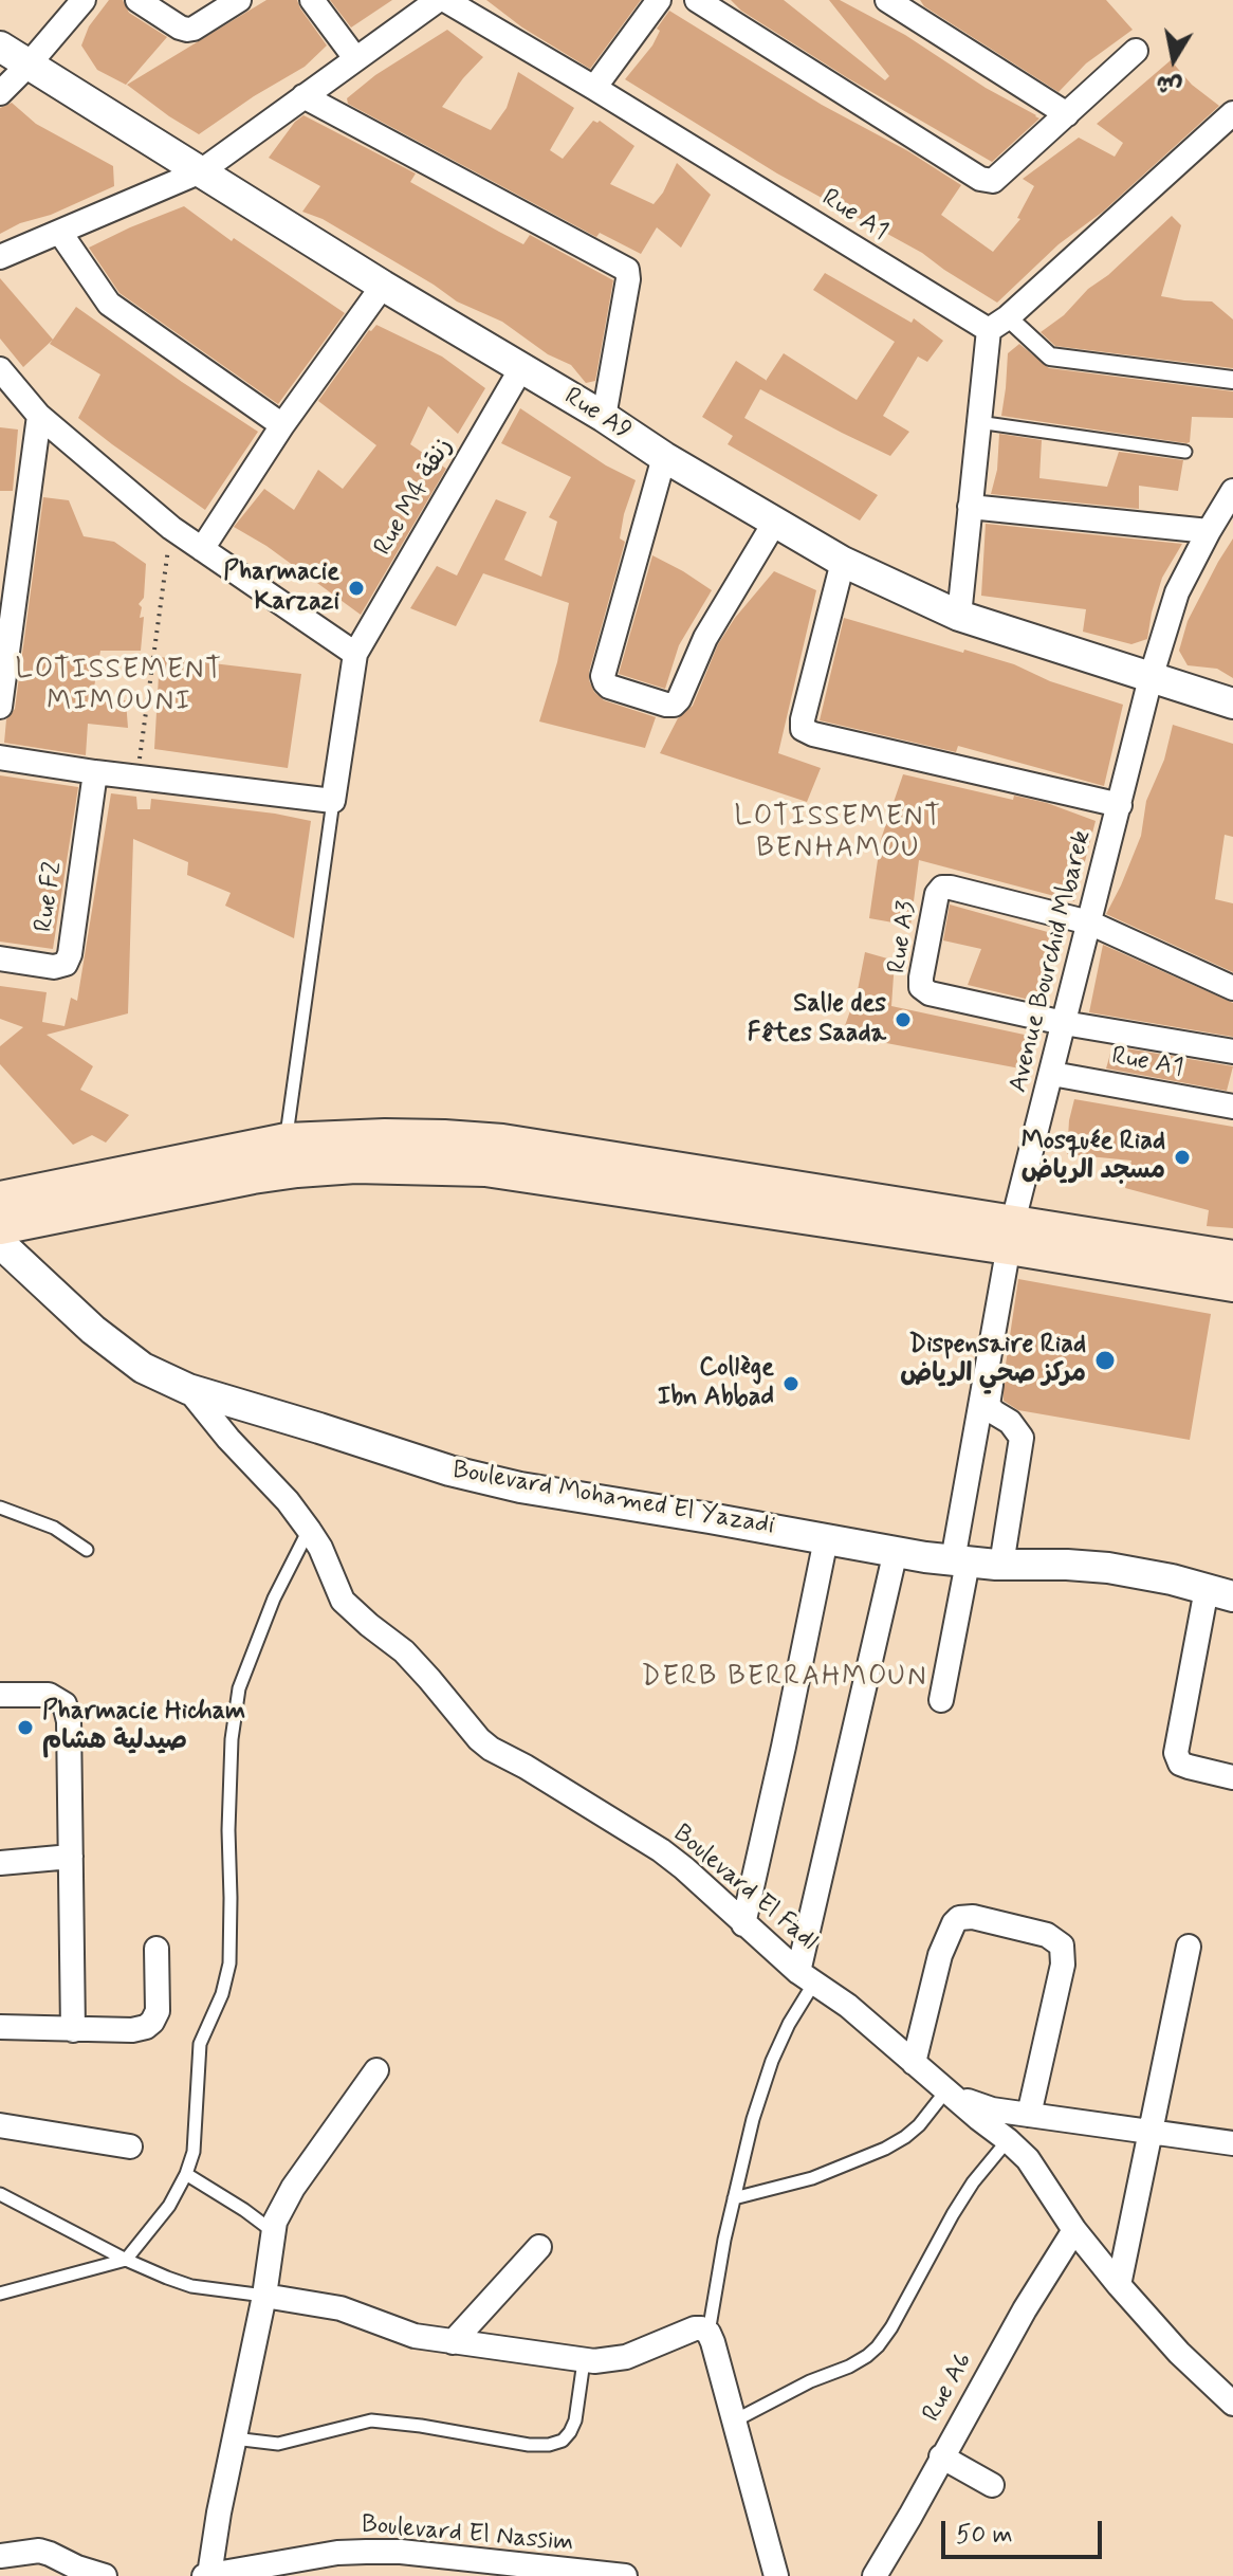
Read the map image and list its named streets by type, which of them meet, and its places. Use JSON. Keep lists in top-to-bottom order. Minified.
{"streets":{"street":["Rue A1","Rue A9","Rue M4 زنقة","Rue F2","Rue A3","Avenue Bourchid Mbarek","Boulevard Mohamed El Yazadi","Boulevard El Fadl","Rue A6","Boulevard El Nassim"]},"crossings":[["Rue A1","Avenue Bourchid Mbarek"],["Rue A9","Rue M4 زنقة"],["Rue A9","Avenue Bourchid Mbarek"],["Rue A3","Avenue Bourchid Mbarek"],["Avenue Bourchid Mbarek","Boulevard Mohamed El Yazadi"],["Boulevard Mohamed El Yazadi","Boulevard El Fadl"],["Boulevard El Fadl","Rue A6"]],"districts":["LOTISSEMENT MIMOUNI","LOTISSEMENT BENHAMOU","DERB BERRAHMOUN"],"places":["Pharmacie Karzazi","Salle des Fêtes Saada","Mosquée Riad مسجد الرياض","Dispensaire Riad مركز صحي الرياض","Collège Ibn Abbad","Pharmacie Hicham صيدلية هشام"],"scale_bar":"50 m","north":"bottom"}
